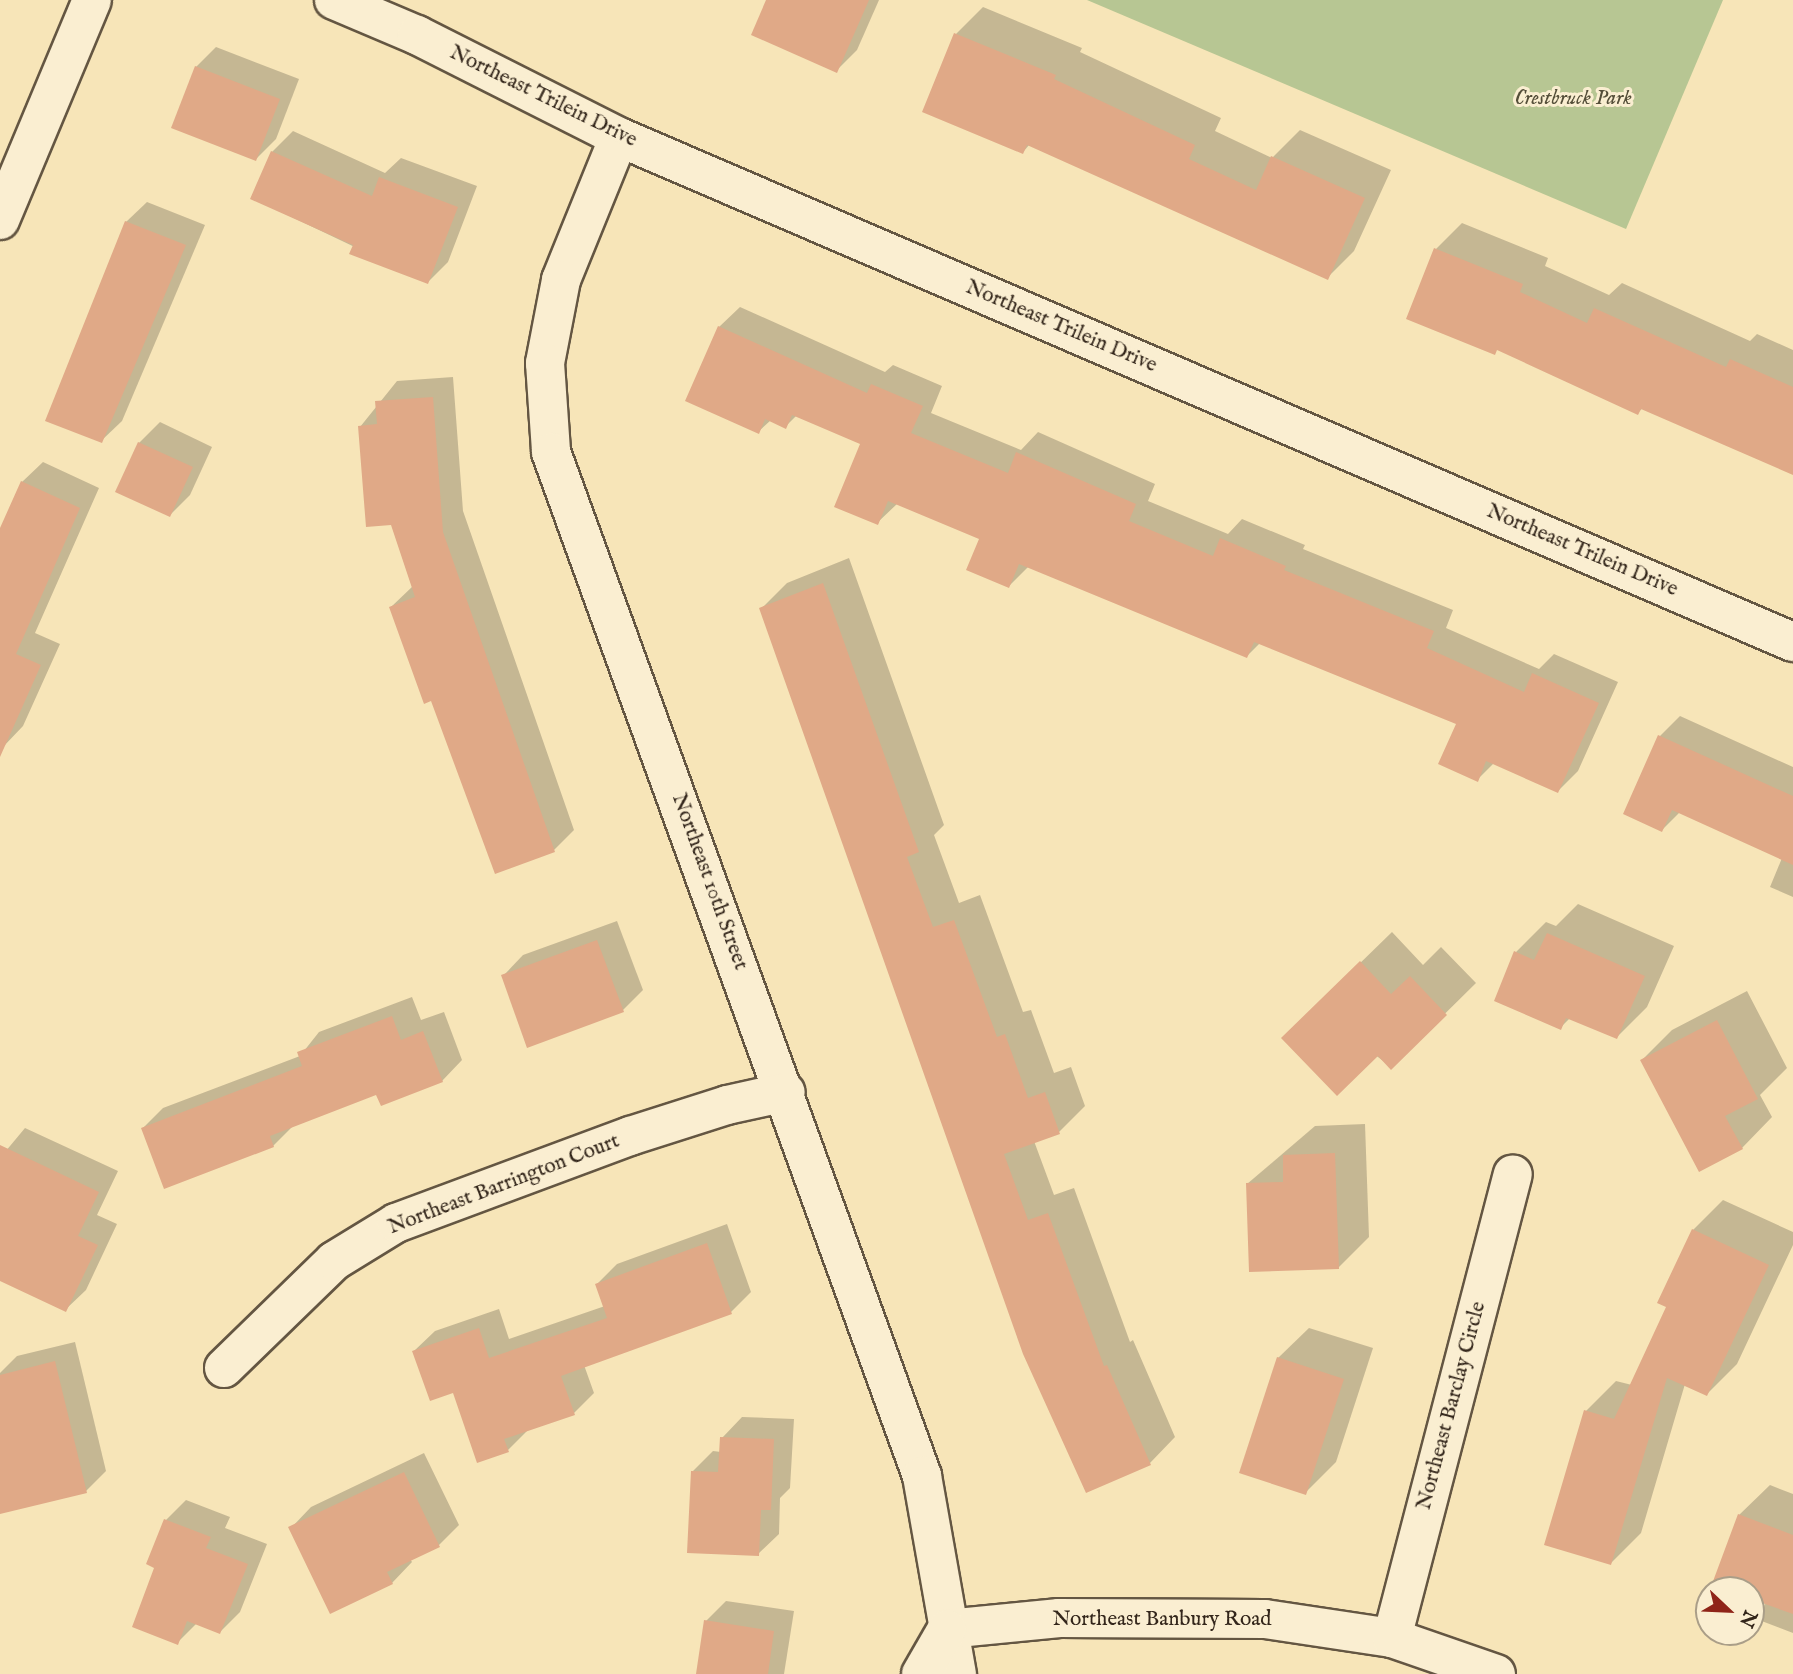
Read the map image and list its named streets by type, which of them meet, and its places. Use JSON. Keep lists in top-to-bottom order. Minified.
{"streets":{"street":["Northeast Trilein Drive","Northeast 10th Street","Northeast Barrington Court","Northeast Barclay Circle","Northeast Banbury Road"]},"crossings":[["Northeast Trilein Drive","Northeast 10th Street"],["Northeast 10th Street","Northeast Barrington Court"],["Northeast 10th Street","Northeast Banbury Road"],["Northeast Barclay Circle","Northeast Banbury Road"]],"parks":["Crestbruck Park"],"north":"bottom right"}
